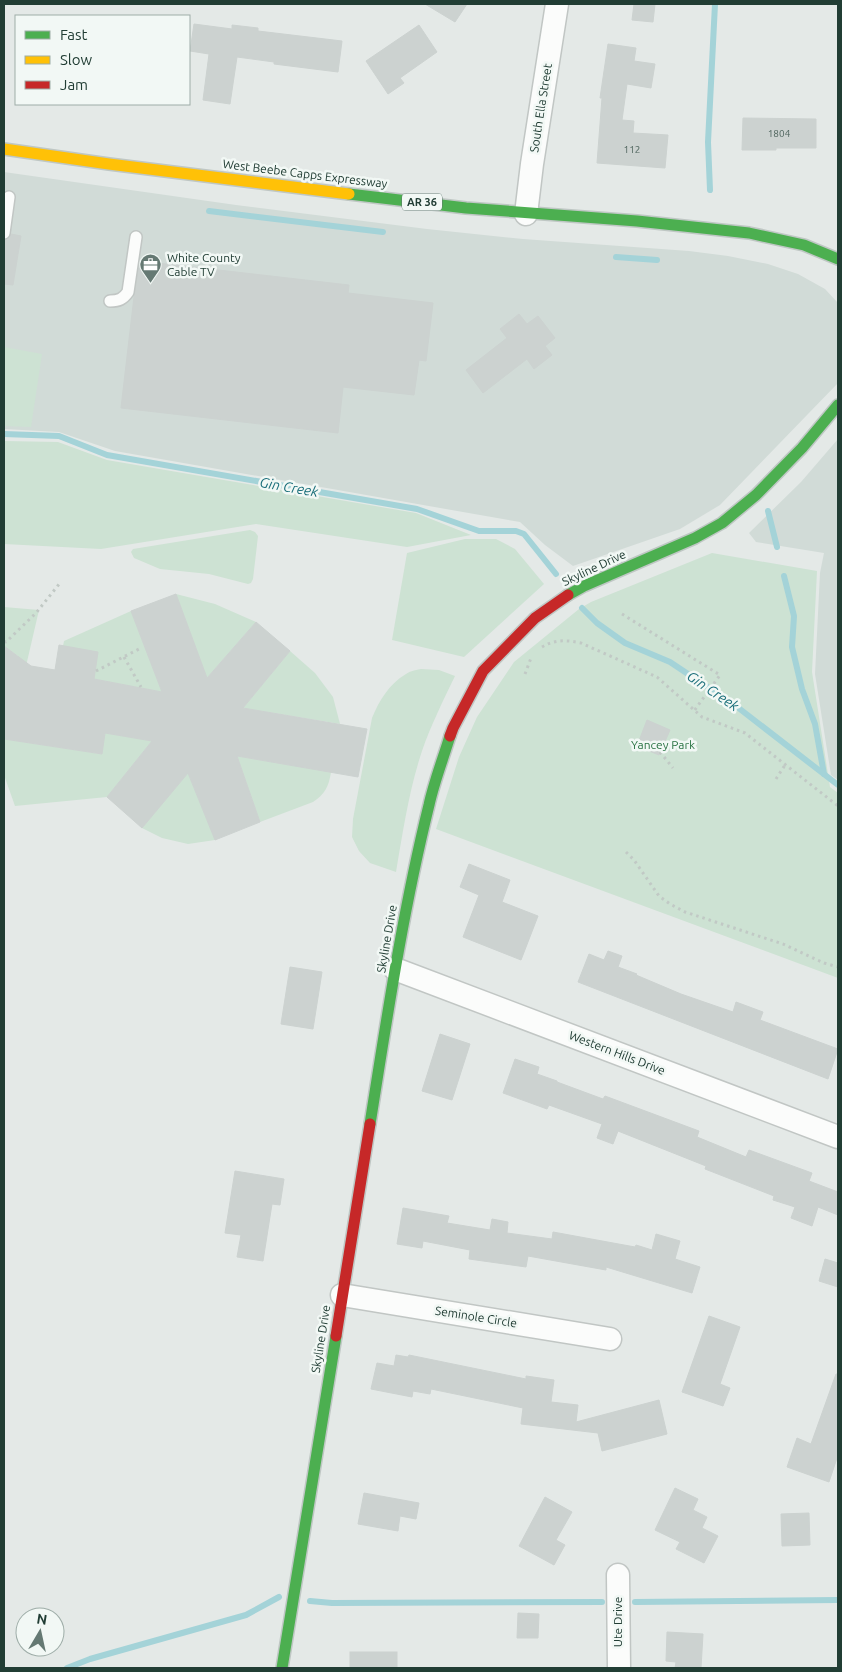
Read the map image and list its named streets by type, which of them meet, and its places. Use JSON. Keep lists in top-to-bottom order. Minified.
{"streets":{"street":["South Ella Street","West Beebe Capps Expressway","AR 36","Skyline Drive","Western Hills Drive","Seminole Circle","Ute Drive"]},"crossings":[["South Ella Street","West Beebe Capps Expressway"],["Skyline Drive","Western Hills Drive"],["Skyline Drive","Seminole Circle"]],"water":["Gin Creek"],"parks":["Yancey Park"],"places":{"office":["White County Cable TV"]},"house_numbers":["1804","112"],"legend":["Fast","Slow","Jam"],"north":"top"}
